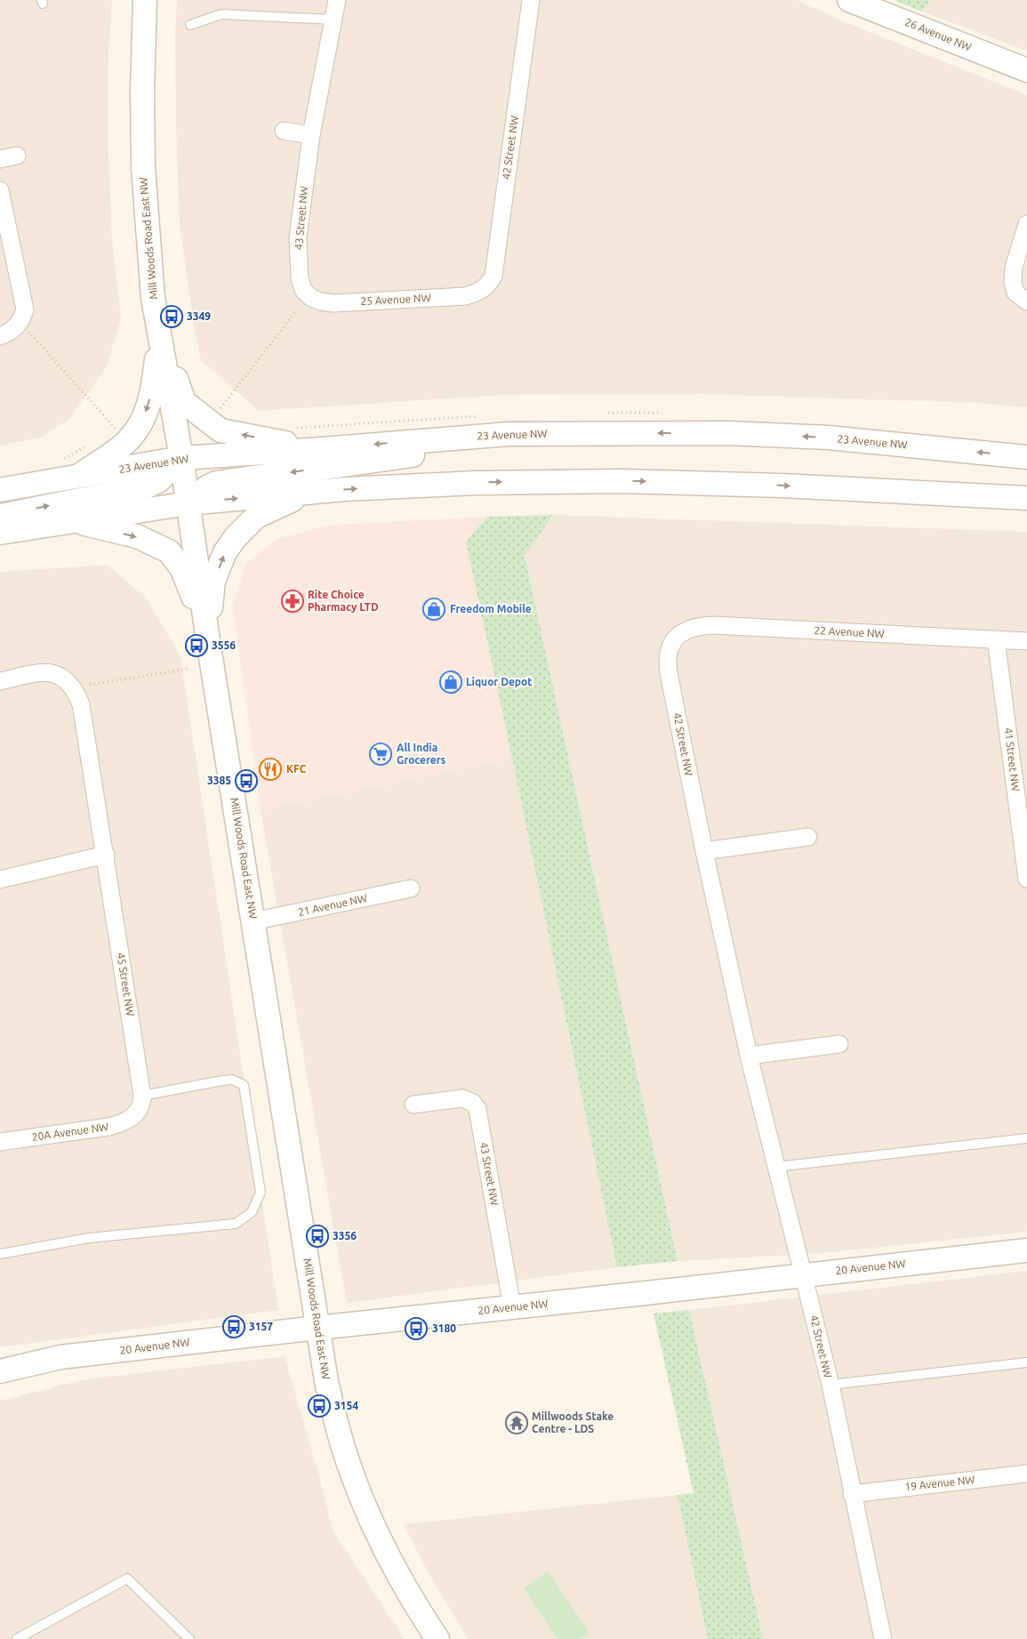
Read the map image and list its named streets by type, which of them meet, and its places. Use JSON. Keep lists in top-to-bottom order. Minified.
{"streets":{"main road":["26 Avenue NW","Mill Woods Road East NW","23 Avenue NW","20 Avenue NW"],"street":["42 Street NW","43 Street NW","25 Avenue NW","22 Avenue NW","41 Street NW","21 Avenue NW","45 Street NW","20A Avenue NW","19 Avenue NW"]},"crossings":[["42 Street NW","25 Avenue NW"],["42 Street NW","22 Avenue NW"],["42 Street NW","20 Avenue NW"],["42 Street NW","19 Avenue NW"],["43 Street NW","25 Avenue NW"],["43 Street NW","20 Avenue NW"],["Mill Woods Road East NW","23 Avenue NW"],["Mill Woods Road East NW","21 Avenue NW"],["Mill Woods Road East NW","20 Avenue NW"],["22 Avenue NW","41 Street NW"],["45 Street NW","20A Avenue NW"]],"places":{"bus stop":["3349","3556","3385","3356","3157","3180","3154"],"pharmacy":["Rite Choice Pharmacy LTD"],"shop":["Freedom Mobile","Liquor Depot"],"supermarket":["All India Grocerers"],"restaurant":["KFC"],"temple":["Millwoods Stake Centre - LDS"]}}
